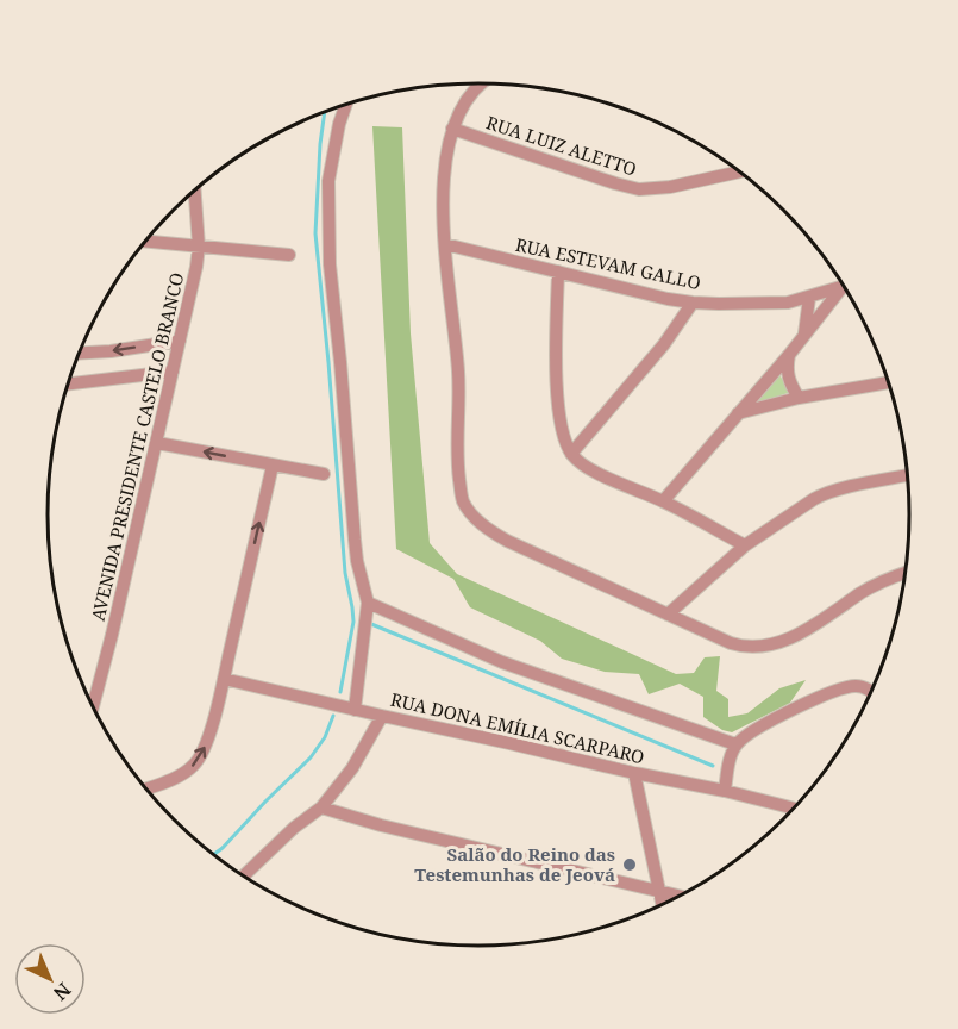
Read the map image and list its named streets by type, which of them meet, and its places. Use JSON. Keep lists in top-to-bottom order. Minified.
{"streets":{"street":["RUA LUIZ ALETTO","RUA ESTEVAM GALLO","AVENIDA PRESIDENTE CASTELO BRANCO","RUA DONA EMÍLIA SCARPARO"]},"places":["Salão do Reino das Testemunhas de Jeová"],"north":"bottom right"}
